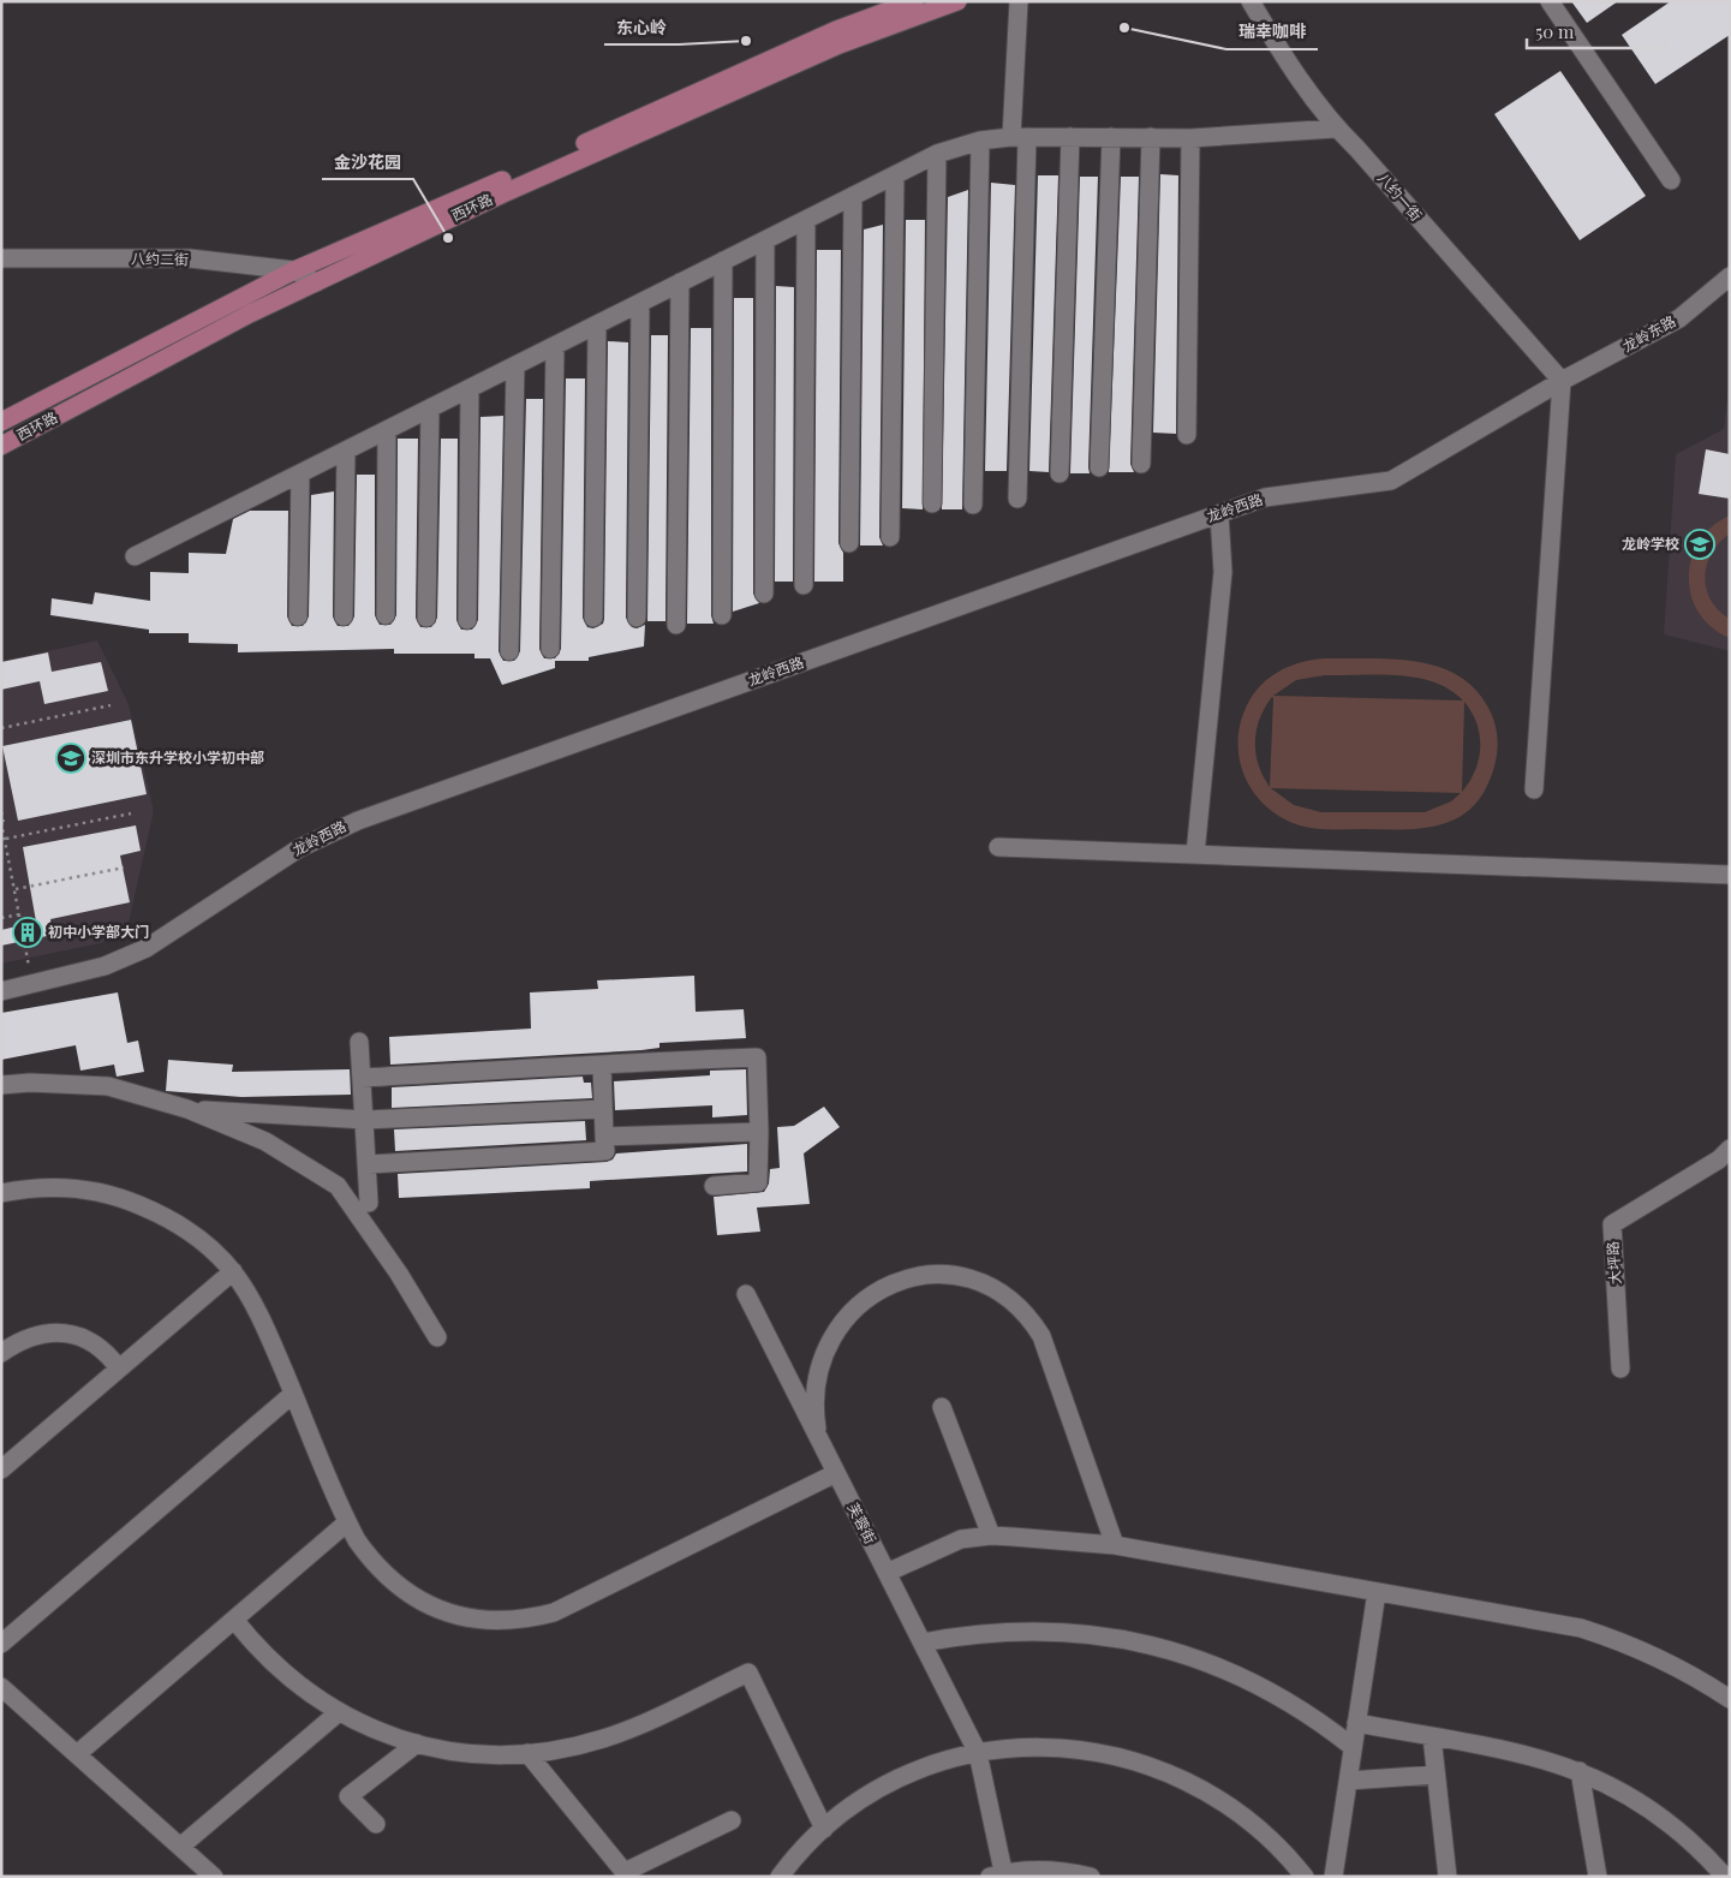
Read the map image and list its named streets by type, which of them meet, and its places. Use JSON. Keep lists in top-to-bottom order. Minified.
{"streets":{"main road":["西环路"],"street":["八约一街","八约二街","龙岭东路","龙岭西路","大坪路","芙蓉街"]},"crossings":[["八约一街","龙岭东路"],["八约一街","龙岭西路"],["西环路","八约二街"],["龙岭东路","龙岭西路"]],"places":{"other":["瑞幸咖啡","东心岭","金沙花园"],"school or university":["龙岭学校","深圳市东升学校小学初中部"],"building":["初中小学部大门"]},"scale_bar":"50 m"}
